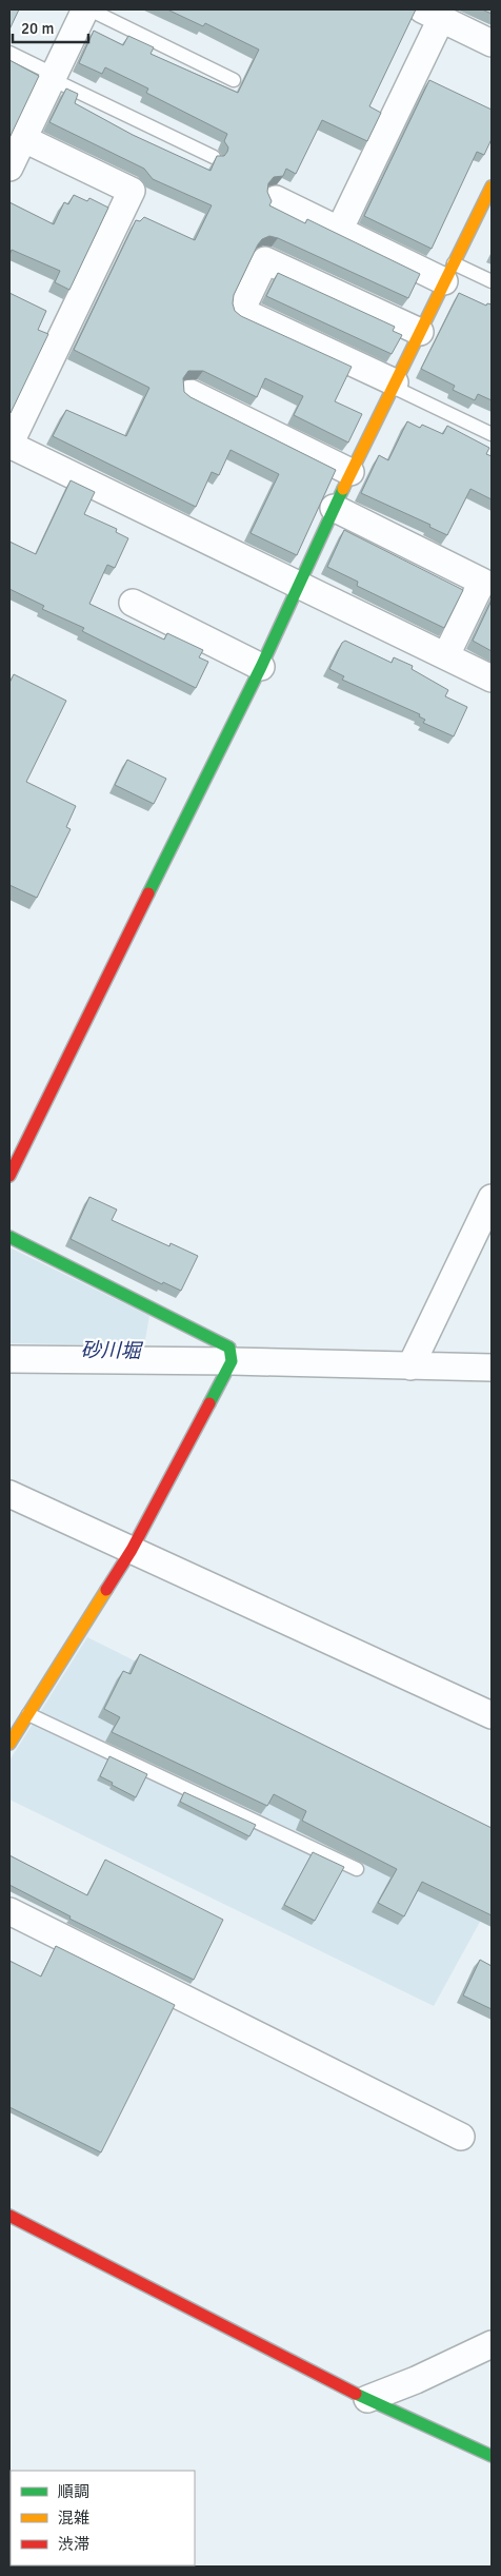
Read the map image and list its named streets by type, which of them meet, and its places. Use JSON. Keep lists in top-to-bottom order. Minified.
{"water":["砂川堀"],"legend":["順調","混雑","渋滞"],"scale_bar":"20 m"}
